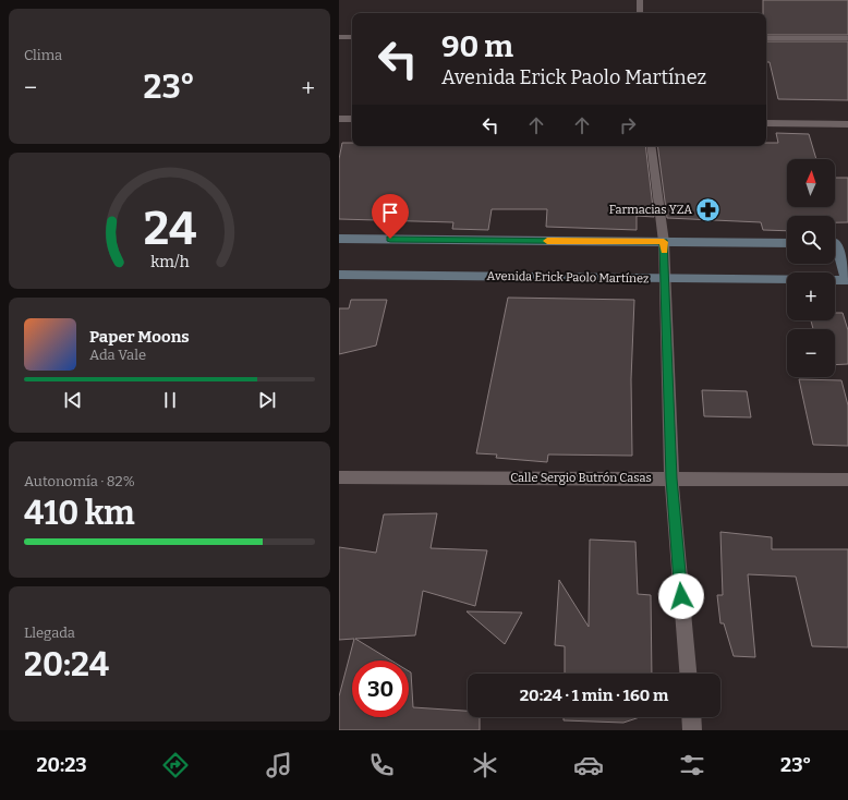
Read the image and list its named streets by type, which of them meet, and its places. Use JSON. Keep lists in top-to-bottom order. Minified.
{"streets":{"main road":["Avenida Erick Paolo Martínez"],"street":["Calle Sergio Butrón Casas"]},"places":{"pharmacy":["Farmacias YZA"]},"north":"top","page":{"tile":["Clima",["Autonomía · 82%","410 km"],["Llegada","20:24"]],"turn":["90 m","Avenida Erick Paolo Martínez"],"heat":["−","23°","+"],"map_buttons":["+","−"],"song":["Paper Moons","Ada Vale"],"limit":"30","trip":"20:24 · 1 min · 160 m","tabs":["20:23","23°"],"gauge":["24","km/h"]}}
